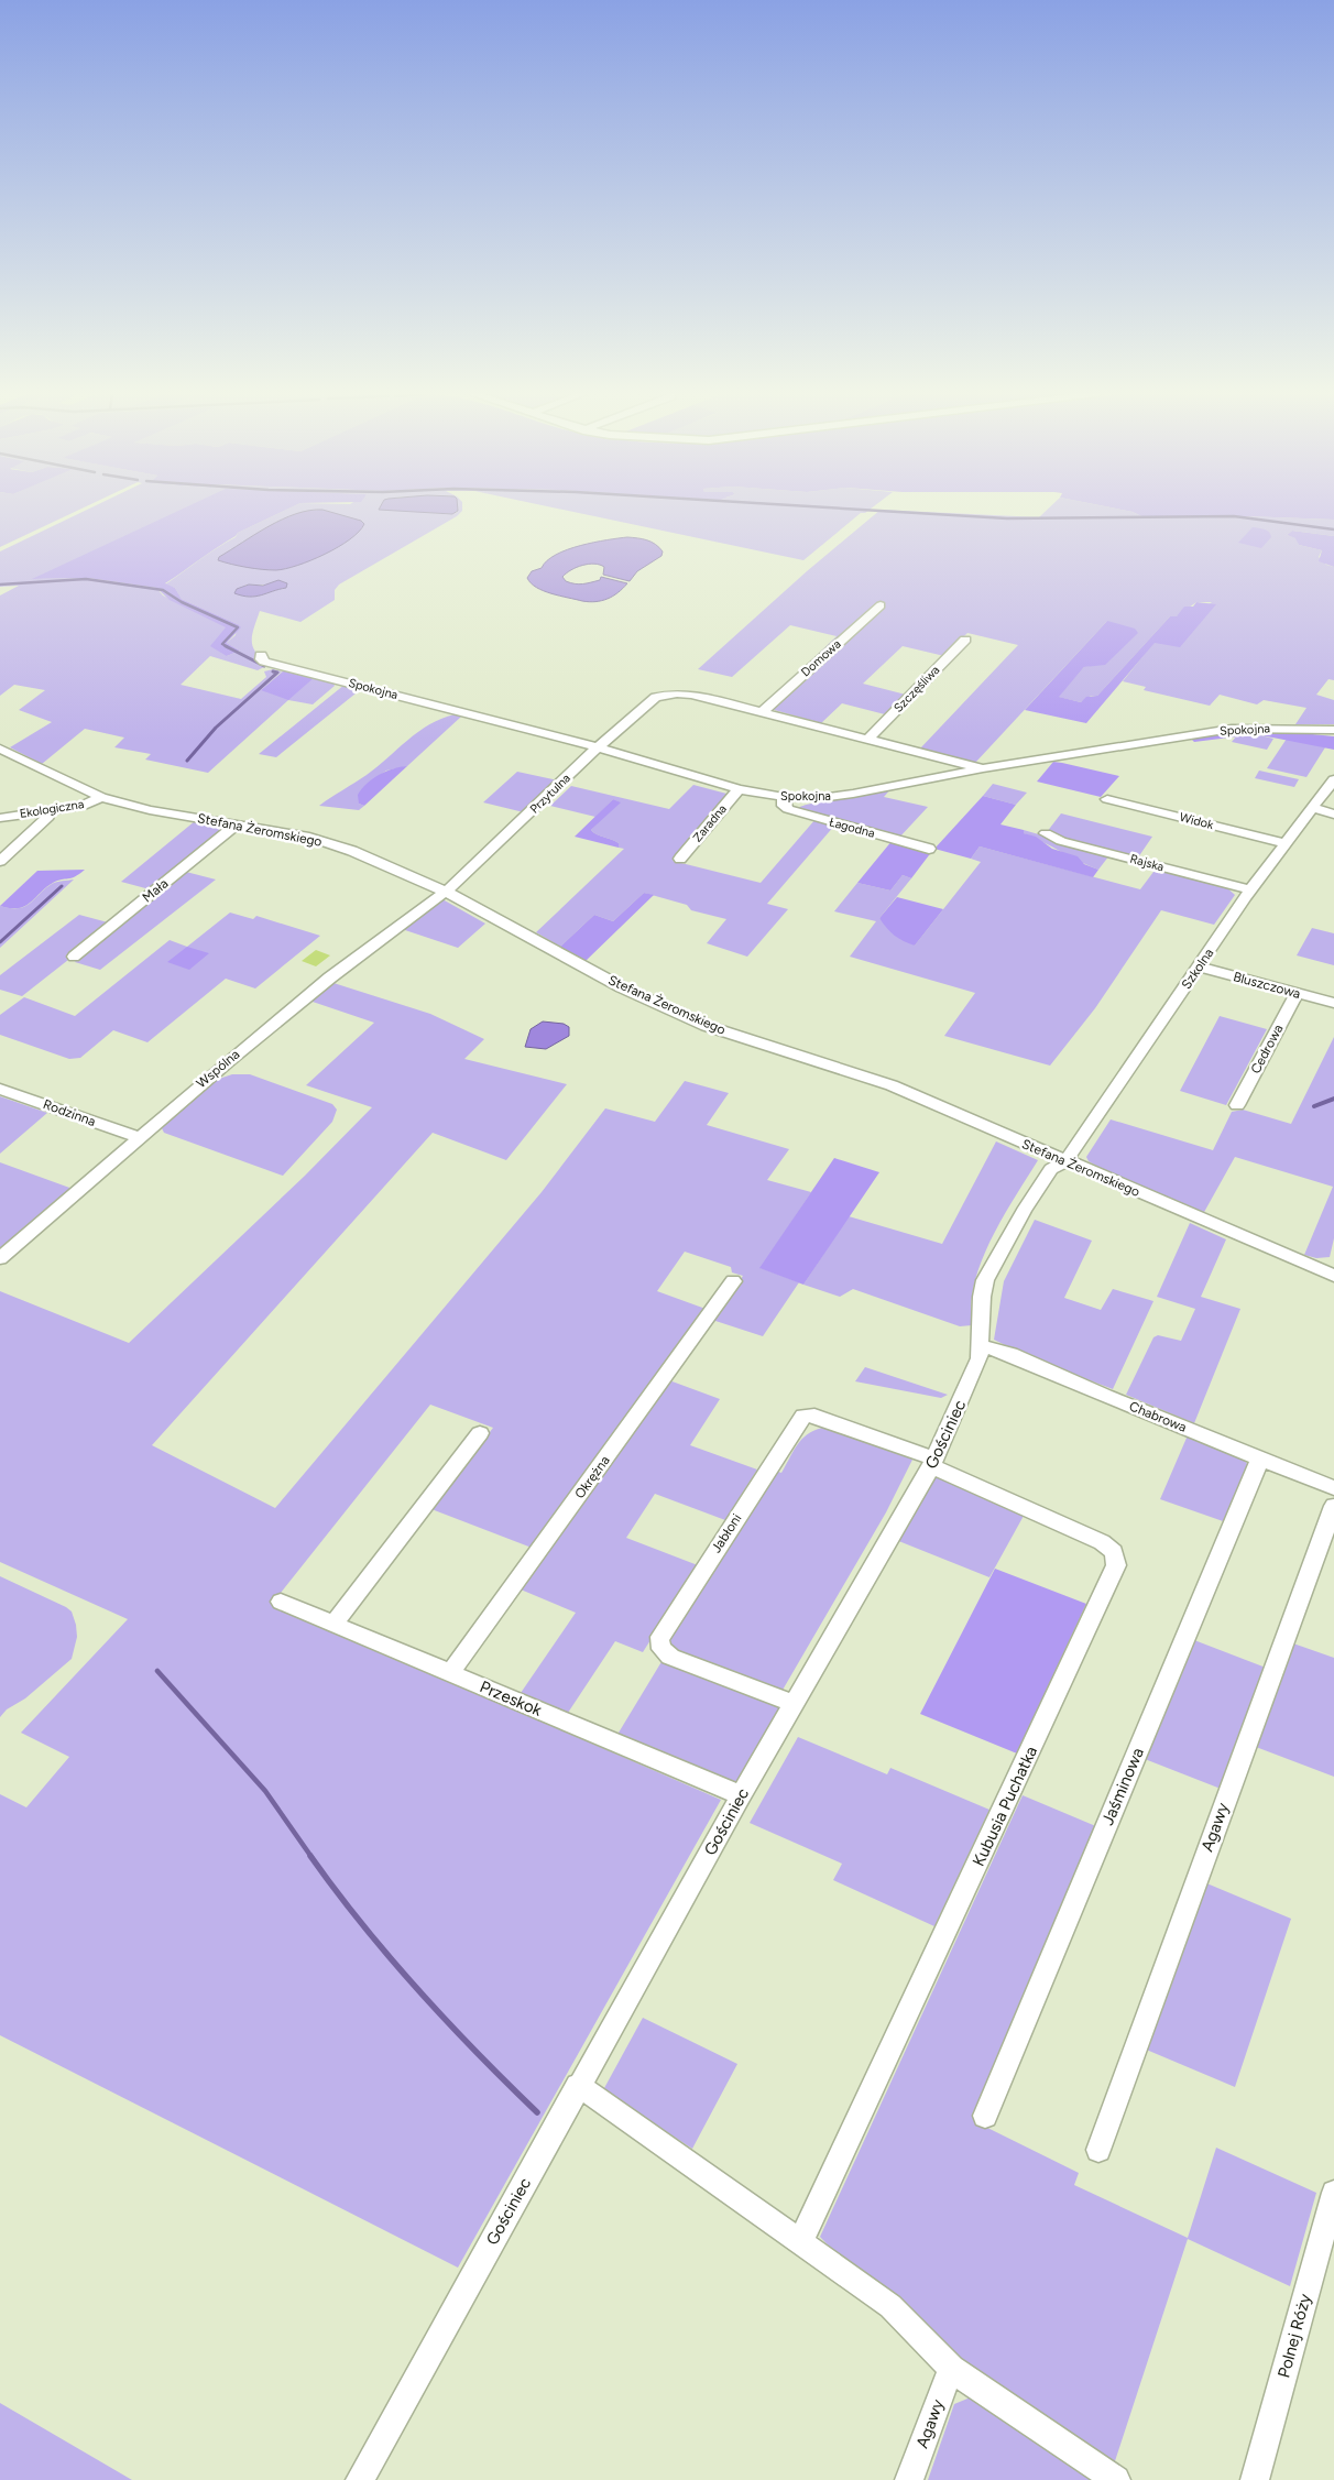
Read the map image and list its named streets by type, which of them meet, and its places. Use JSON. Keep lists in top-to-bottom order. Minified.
{"streets":{"street":["Domowa","Spokojna","Szczęśliwa","Przytulna","Ekologiczna","Widok","Zaradna","Łagodna","Stefana Żeromskiego","Rajska","Mała","Szkolna","Bluszczowa","Cedrowa","Wspólna","Rodzinna","Chabrowa","Gościniec","Okrężna","Jabłoni","Przeskok","Jaśminowa","Kubusia Puchatka","Agawy","Polnej Róży"]},"crossings":[["Domowa","Przytulna"],["Spokojna","Przytulna"],["Spokojna","Zaradna"],["Spokojna","Łagodna"],["Przytulna","Stefana Żeromskiego"],["Przytulna","Wspólna"],["Ekologiczna","Stefana Żeromskiego"],["Widok","Szkolna"],["Stefana Żeromskiego","Mała"],["Stefana Żeromskiego","Szkolna"],["Stefana Żeromskiego","Wspólna"],["Stefana Żeromskiego","Gościniec"],["Rajska","Szkolna"],["Szkolna","Bluszczowa"],["Szkolna","Gościniec"],["Bluszczowa","Cedrowa"],["Wspólna","Rodzinna"],["Chabrowa","Gościniec"],["Chabrowa","Jaśminowa"],["Gościniec","Jabłoni"],["Gościniec","Przeskok"],["Gościniec","Kubusia Puchatka"],["Okrężna","Przeskok"],["Jabłoni","Kubusia Puchatka"]]}
